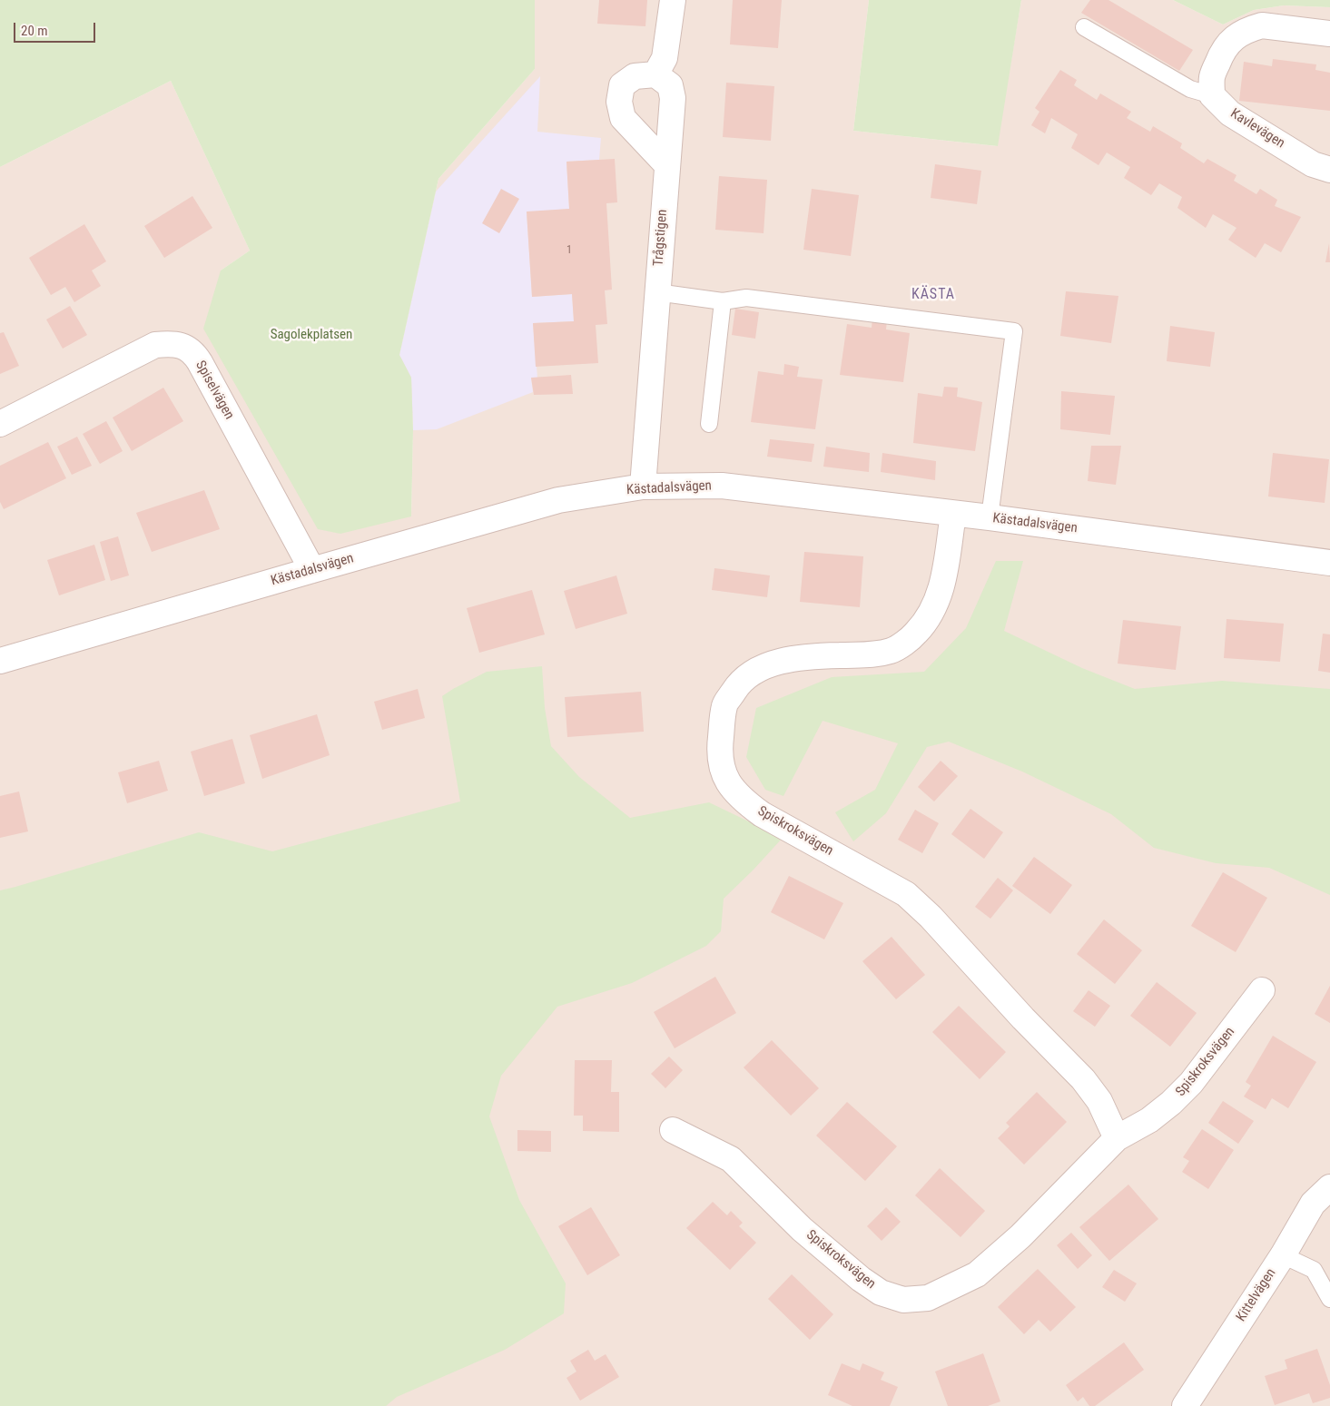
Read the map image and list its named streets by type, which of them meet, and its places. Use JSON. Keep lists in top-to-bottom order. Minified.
{"streets":{"street":["Kavlevägen","Trågstigen","Spiselvägen","Kästadalsvägen","Spiskroksvägen","Kittelvägen"]},"crossings":[["Trågstigen","Kästadalsvägen"],["Spiselvägen","Kästadalsvägen"],["Kästadalsvägen","Spiskroksvägen"]],"districts":["KÄSTA"],"parks":["Sagolekplatsen"],"house_numbers":["1"],"scale_bar":"20 m"}
